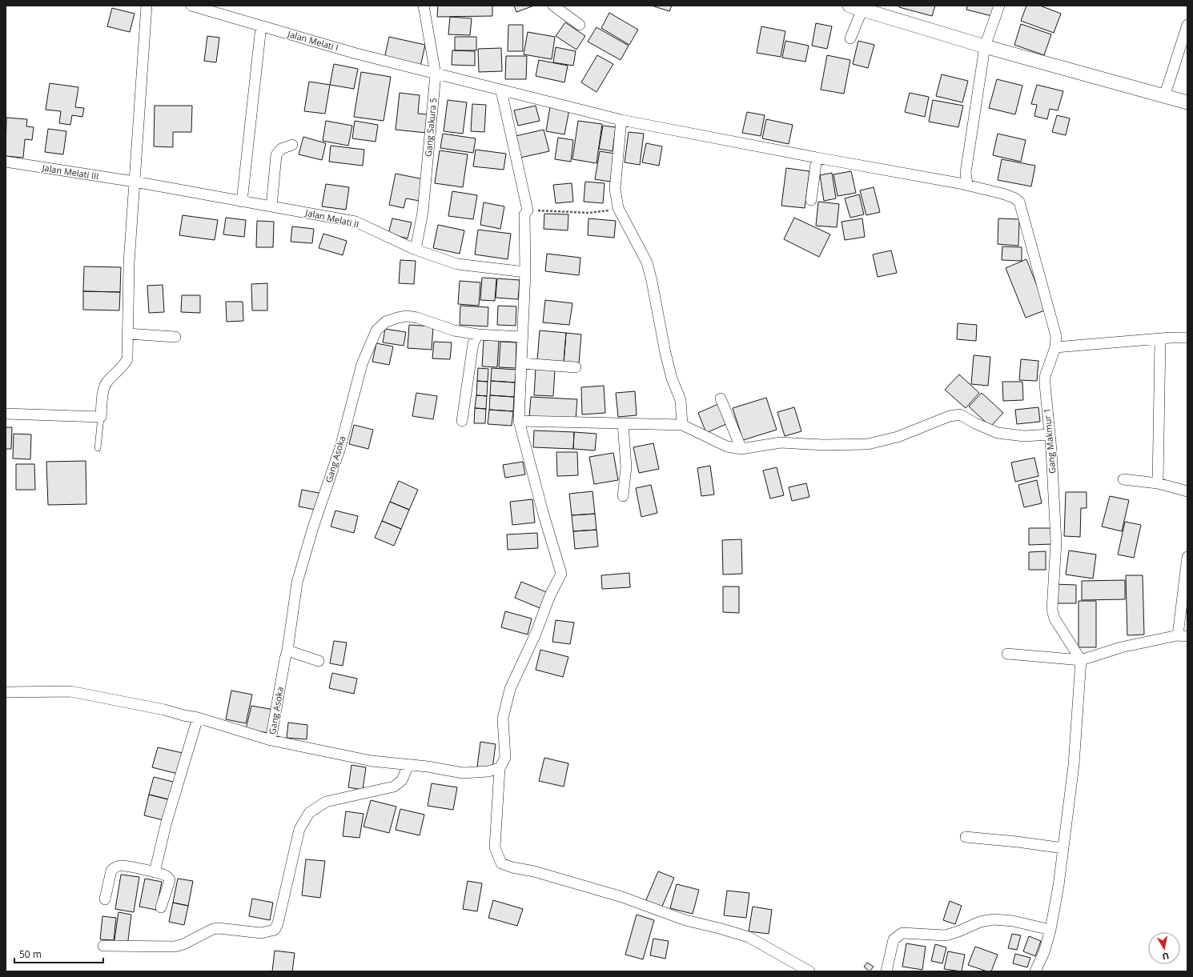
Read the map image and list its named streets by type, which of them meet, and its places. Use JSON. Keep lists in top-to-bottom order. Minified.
{"streets":{"street":["Jalan Melati I","Gang Sakura 5","Jalan Melati III","Jalan Melati II","Gang Makmur 1","Gang Asoka"]},"crossings":[["Jalan Melati I","Gang Sakura 5"],["Jalan Melati I","Gang Makmur 1"],["Gang Sakura 5","Jalan Melati II"],["Jalan Melati III","Jalan Melati II"]],"scale_bar":"50 m","north":"bottom"}
